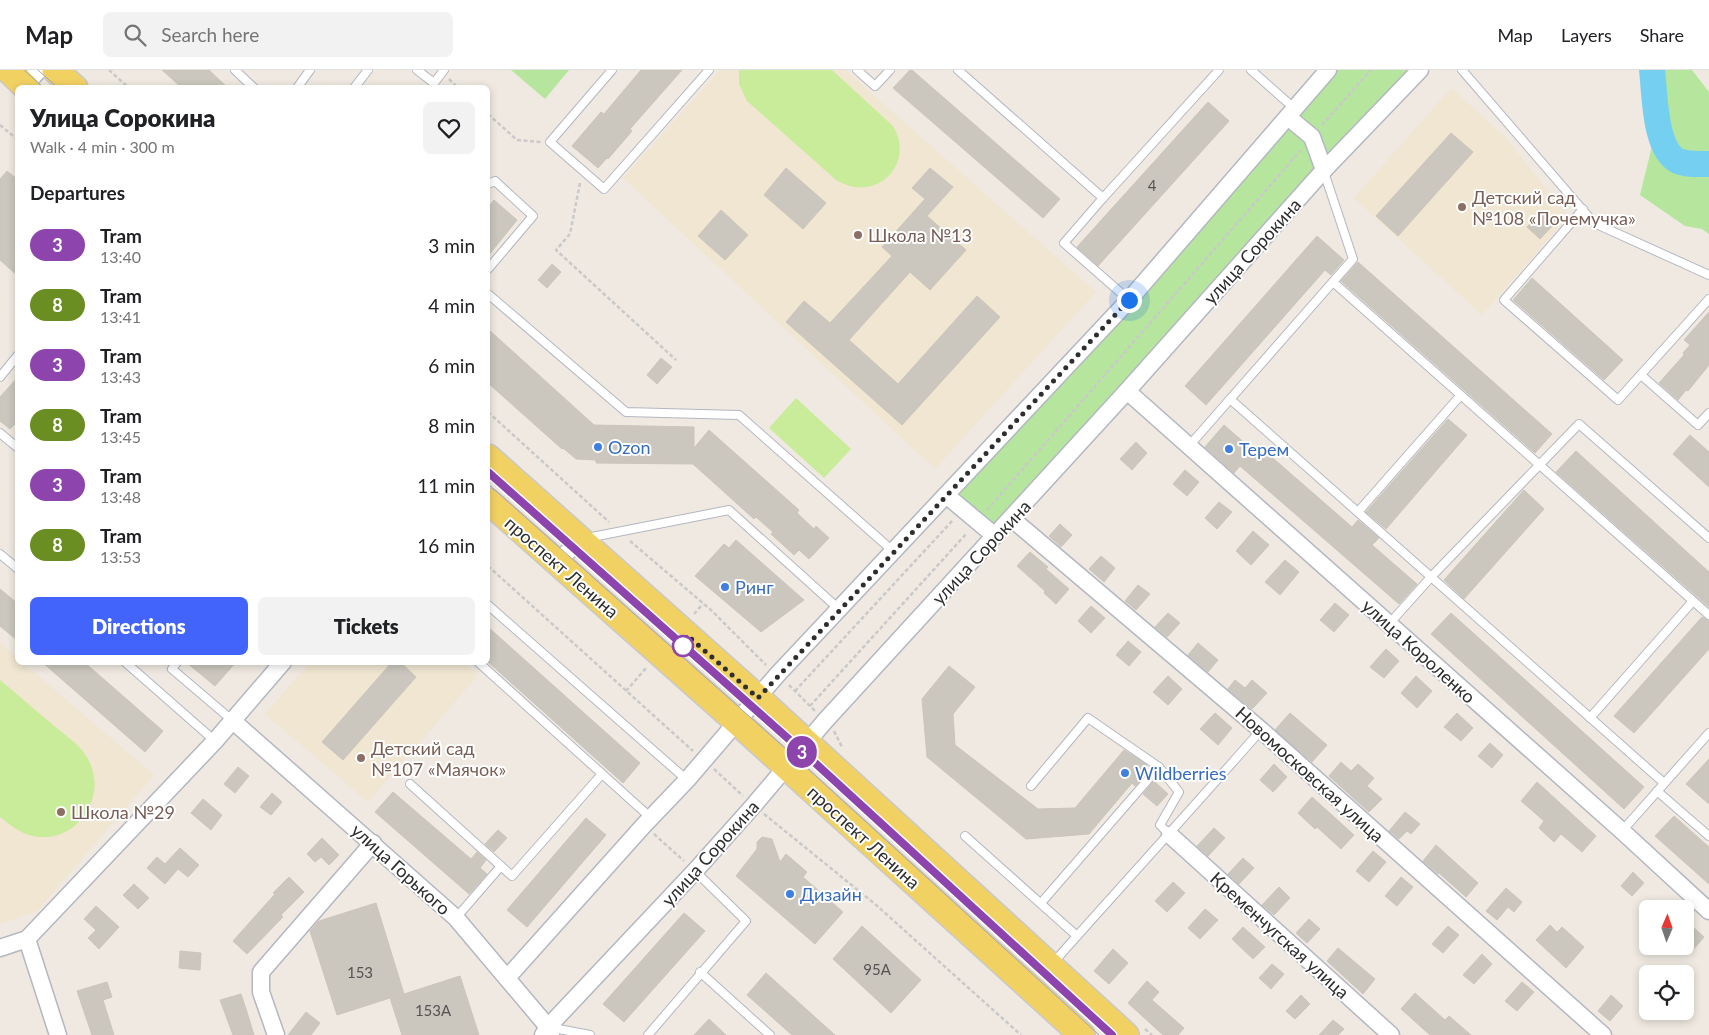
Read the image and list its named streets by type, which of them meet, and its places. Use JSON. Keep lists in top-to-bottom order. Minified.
{"streets":{"main road":["проспект Ленина"],"street":["улица Сорокина","улица Короленко","Новомосковская улица","улица Горького","Кременчугская улица"]},"crossings":[["улица Сорокина","проспект Ленина"],["улица Сорокина","улица Короленко"],["улица Сорокина","Новомосковская улица"],["улица Сорокина","улица Горького"]],"places":["Детский сад №108 «Почемучка»","Школа №13","Ozon","Терем","Ринг","Детский сад №107 «Маячок»","Wildberries","Школа №29","Дизайн"],"lines":["tram line 3"],"house_numbers":["4","95А","153","153А"],"north":"top","page":{"header":"Map","search":"Search here","nav":["Map","Layers","Share"],"on_map":"3","heading":[["Улица Сорокина","Walk · 4 min · 300 m"],"Departures"],"list":[{"mark":"3","name":"Tram","note":"13:40","value":"3 min"},{"mark":"8","name":"Tram","note":"13:41","value":"4 min"},{"mark":"3","name":"Tram","note":"13:43","value":"6 min"},{"mark":"8","name":"Tram","note":"13:45","value":"8 min"},{"mark":"3","name":"Tram","note":"13:48","value":"11 min"},{"mark":"8","name":"Tram","note":"13:53","value":"16 min"}],"buttons":["Directions","Tickets"]}}
